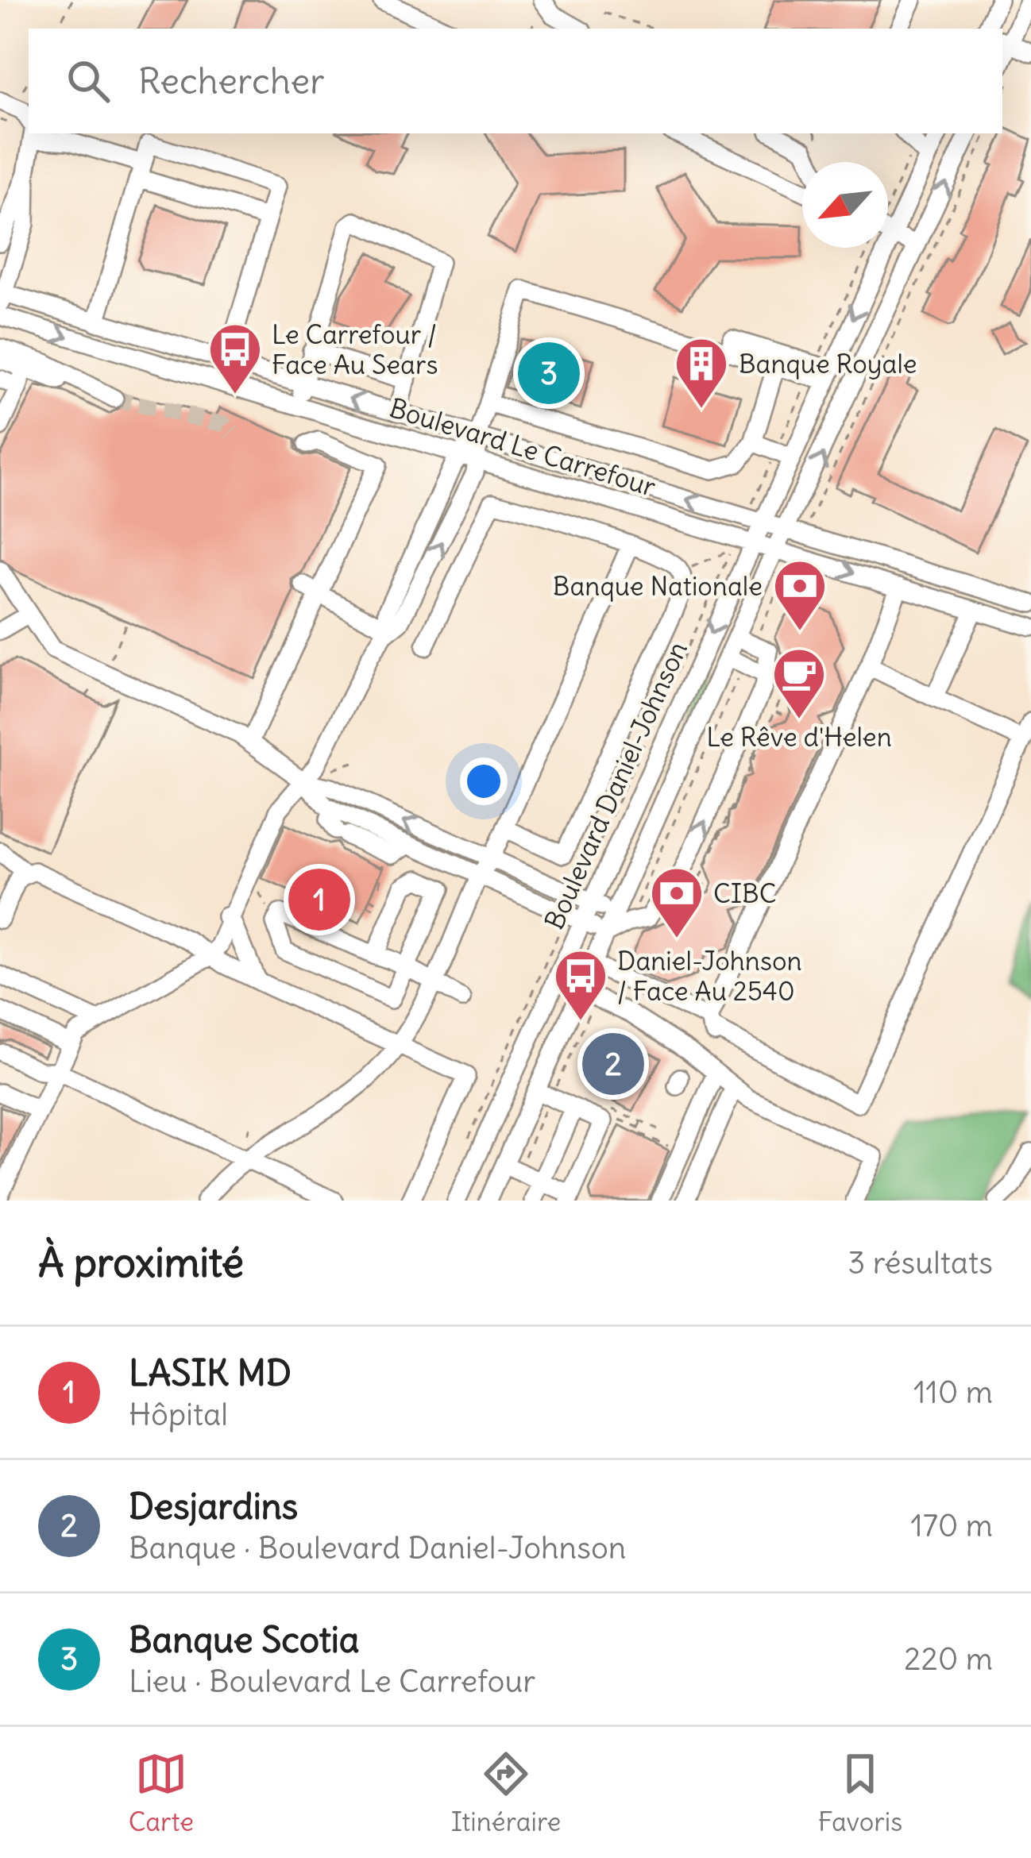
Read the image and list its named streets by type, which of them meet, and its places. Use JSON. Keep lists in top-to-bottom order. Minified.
{"streets":{"street":["Boulevard Le Carrefour","Boulevard Daniel-Johnson"]},"crossings":[["Boulevard Le Carrefour","Boulevard Daniel-Johnson"]],"places":{"bus stop":["Le Carrefour / Face Au Sears","Daniel-Johnson / Face Au 2540"],"building":["Banque Royale"],"bank":["Banque Nationale","CIBC"],"cafe":["Le Rêve d'Helen"]},"north":"bottom left","page":{"search":"Rechercher","pins":["3","1","2"],"heading":["À proximité","3 résultats"],"list":[{"mark":"1","name":"LASIK MD","note":"Hôpital","value":"110 m"},{"mark":"2","name":"Desjardins","note":"Banque · Boulevard Daniel-Johnson","value":"170 m"},{"mark":"3","name":"Banque Scotia","note":"Lieu · Boulevard Le Carrefour","value":"220 m"}],"nav":["Carte","Itinéraire","Favoris"]}}
